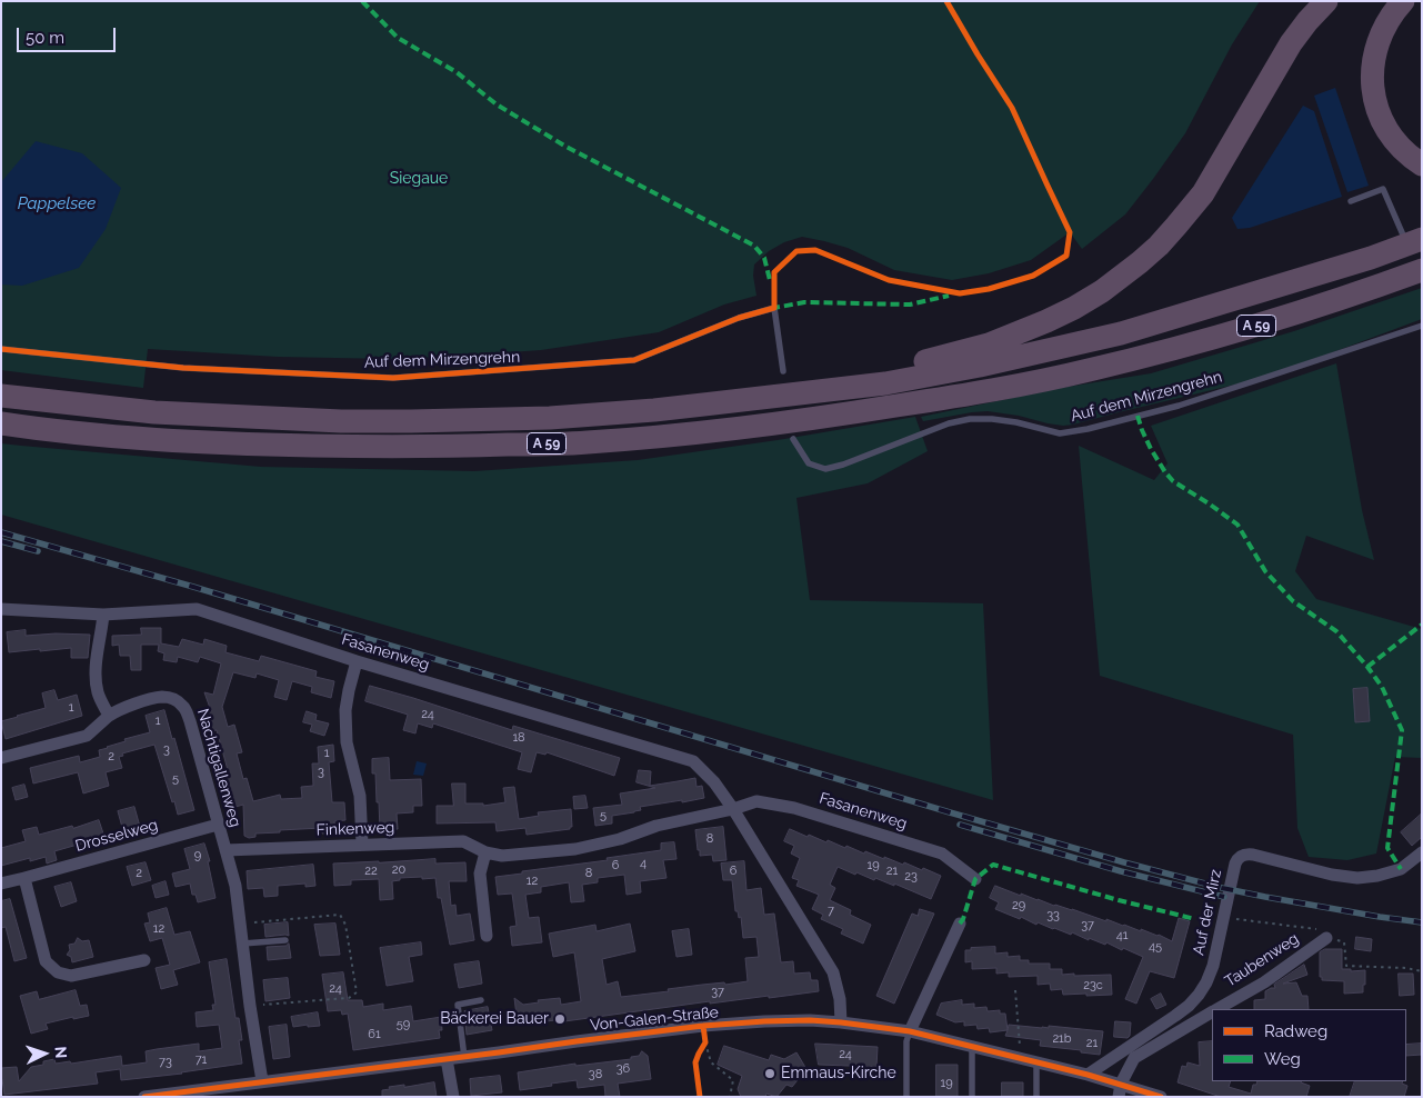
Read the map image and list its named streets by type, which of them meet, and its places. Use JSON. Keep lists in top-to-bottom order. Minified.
{"streets":{"highway":["A 59"],"street":["Fasanenweg","Nachtigallenweg","Finkenweg","Drosselweg","Auf der Mirz","Taubenweg","Von-Galen-Straße"],"lane":["Auf dem Mirzengrehn"]},"crossings":[["Fasanenweg","Finkenweg"],["Fasanenweg","Von-Galen-Straße"],["Nachtigallenweg","Finkenweg"],["Nachtigallenweg","Drosselweg"],["Nachtigallenweg","Von-Galen-Straße"],["Auf der Mirz","Von-Galen-Straße"],["Taubenweg","Von-Galen-Straße"]],"water":["Pappelsee"],"parks":["Siegaue"],"places":["Bäckerei Bauer","Emmaus-Kirche"],"house_numbers":["1","24","1","18","3","1","2","3","5","5","8","9","4","6","19","20","22","6","21","2","8","23","12","29","7","33","37","12","41","45","23c","24","37","59","61","21b","21","24","71","73","36","38","19"],"legend":["Radweg","Weg"],"scale_bar":"50 m","north":"right"}
